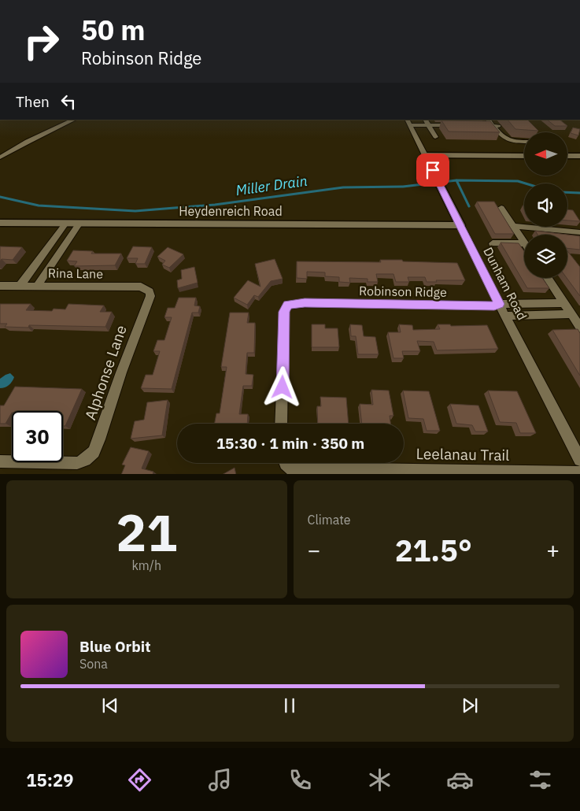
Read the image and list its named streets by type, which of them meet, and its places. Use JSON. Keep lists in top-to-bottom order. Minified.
{"streets":{"street":["Heydenreich Road","Rina Lane","Dunham Road","Robinson Ridge","Alphonse Lane","Leelanau Trail"]},"crossings":[["Heydenreich Road","Dunham Road"],["Rina Lane","Alphonse Lane"],["Dunham Road","Robinson Ridge"]],"water":["Miller Drain"],"north":"left","page":{"turn":["50 m","Robinson Ridge"],"then":"Then","limit":"30","trip":"15:30 · 1 min · 350 m","tile":[["21","km/h"],"Climate"],"heat":["−","21.5°","+"],"song":["Blue Orbit","Sona"],"tabs":"15:29"}}
